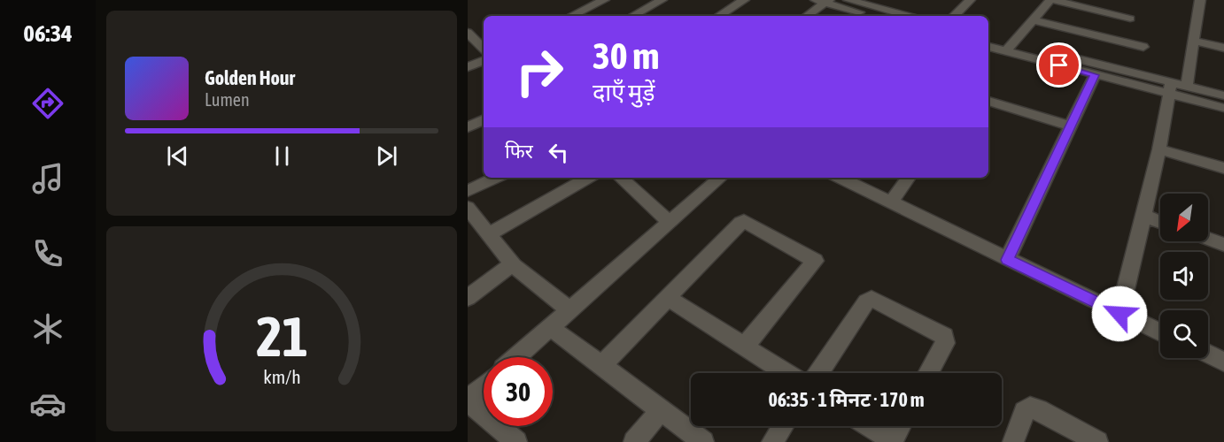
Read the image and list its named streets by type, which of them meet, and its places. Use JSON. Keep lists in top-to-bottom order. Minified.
{"north":"bottom left","page":{"tabs":"06:34","turn":["30 m","दाएँ मुड़ें"],"song":["Golden Hour","Lumen"],"then":"फिर","limit":"30","trip":"06:35 · 1 मिनट · 170 m","gauge":["21","km/h"]}}
